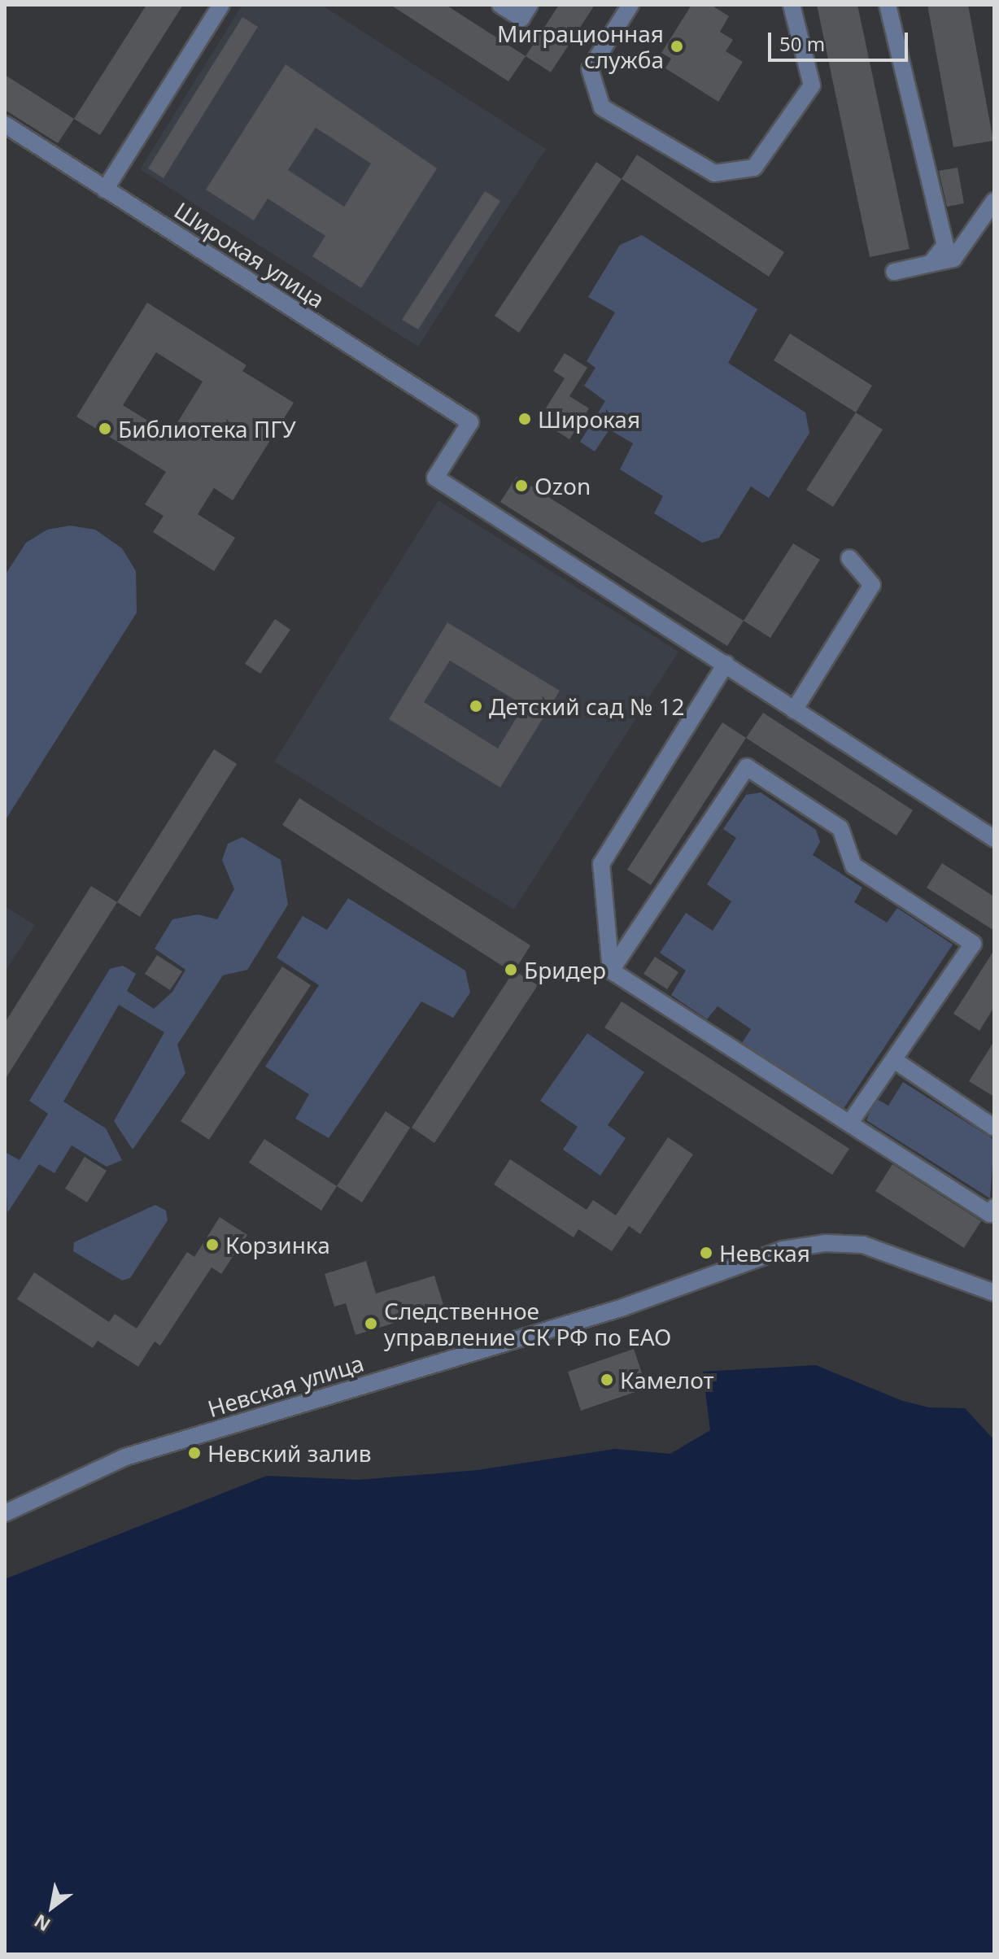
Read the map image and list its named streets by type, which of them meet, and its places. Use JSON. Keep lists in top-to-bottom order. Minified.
{"streets":{"street":["Широкая улица","Невская улица"]},"places":["Миграционная служба","Широкая","Библиотека ПГУ","Ozon","Детский сад № 12","Бридер","Корзинка","Невская","Следственное управление СК РФ по ЕАО","Камелот","Невский залив"],"scale_bar":"50 m","north":"bottom left"}
